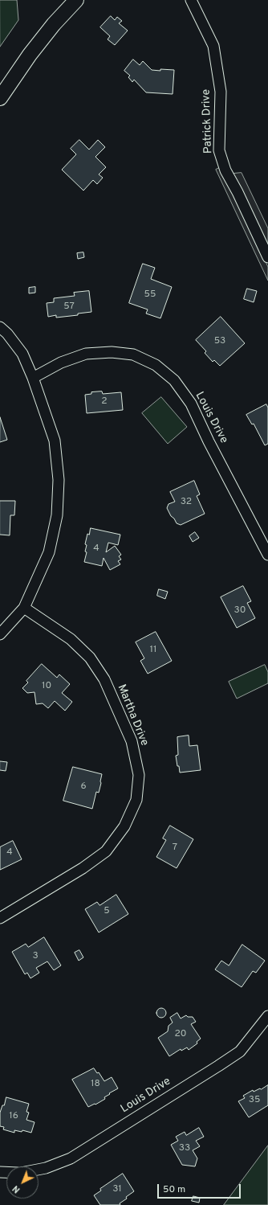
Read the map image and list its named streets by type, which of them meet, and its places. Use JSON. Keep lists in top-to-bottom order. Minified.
{"streets":{"street":["Patrick Drive","Louis Drive","Martha Drive"]},"house_numbers":["55","57","53","2","32","4","30","11","10","6","7","4","5","3","20","18","35","16","33","31"],"scale_bar":"50 m","north":"bottom left"}
